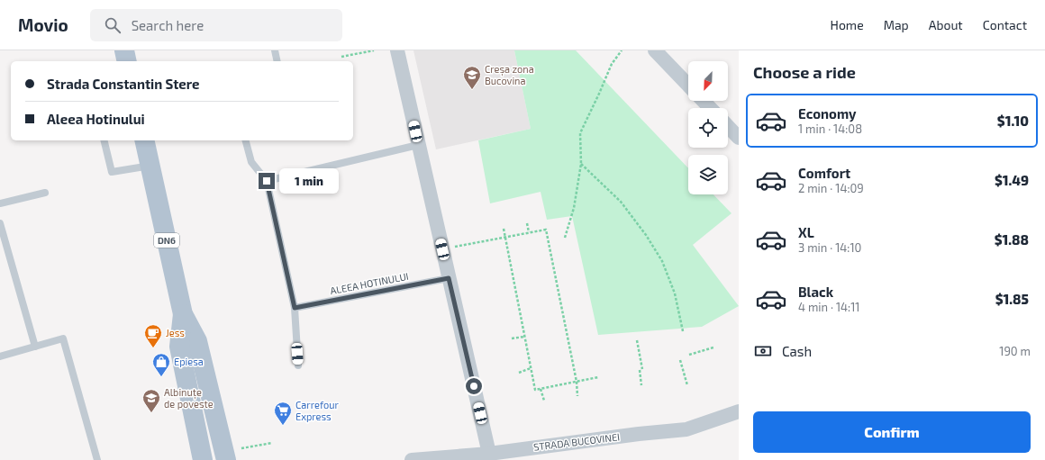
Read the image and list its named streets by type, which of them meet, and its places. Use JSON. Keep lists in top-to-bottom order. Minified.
{"streets":{"main road":["DN6"],"street":["STRADA BUCOVINEI"],"lane":["ALEEA HOTINULUI"]},"places":{"school or university":["Creșa zona Bucovina","Albinuțe de poveste"],"cafe":["Jess"],"shop":["Epiesa"],"supermarket":["Carrefour Express"]},"north":"bottom left","page":{"header":"Movio","search":"Search here","nav":["Home","Map","About","Contact"],"heading":"Choose a ride","banner":["Strada Constantin Stere","Aleea Hotinului"],"list":[{"name":"Economy","note":"1 min · 14:08","value":"$1.10"},{"name":"Comfort","note":"2 min · 14:09","value":"$1.49"},{"name":"XL","note":"3 min · 14:10","value":"$1.88"},{"name":"Black","note":"4 min · 14:11","value":"$1.85"}],"bubble":"1 min","pay":["Cash","190 m"],"buttons":"Confirm"}}
